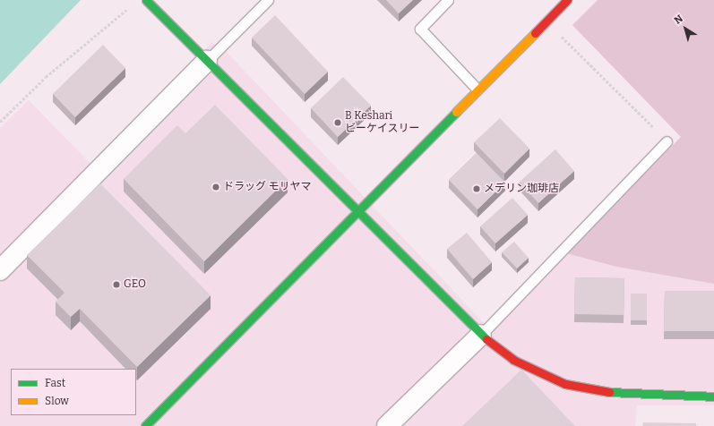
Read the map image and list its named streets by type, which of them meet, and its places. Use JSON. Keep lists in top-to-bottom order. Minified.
{"places":["B Keshari ビーケイスリー","ドラッグ モリヤマ","メデリン珈琲店","GEO"],"legend":["Fast","Slow"],"north":"top left"}
